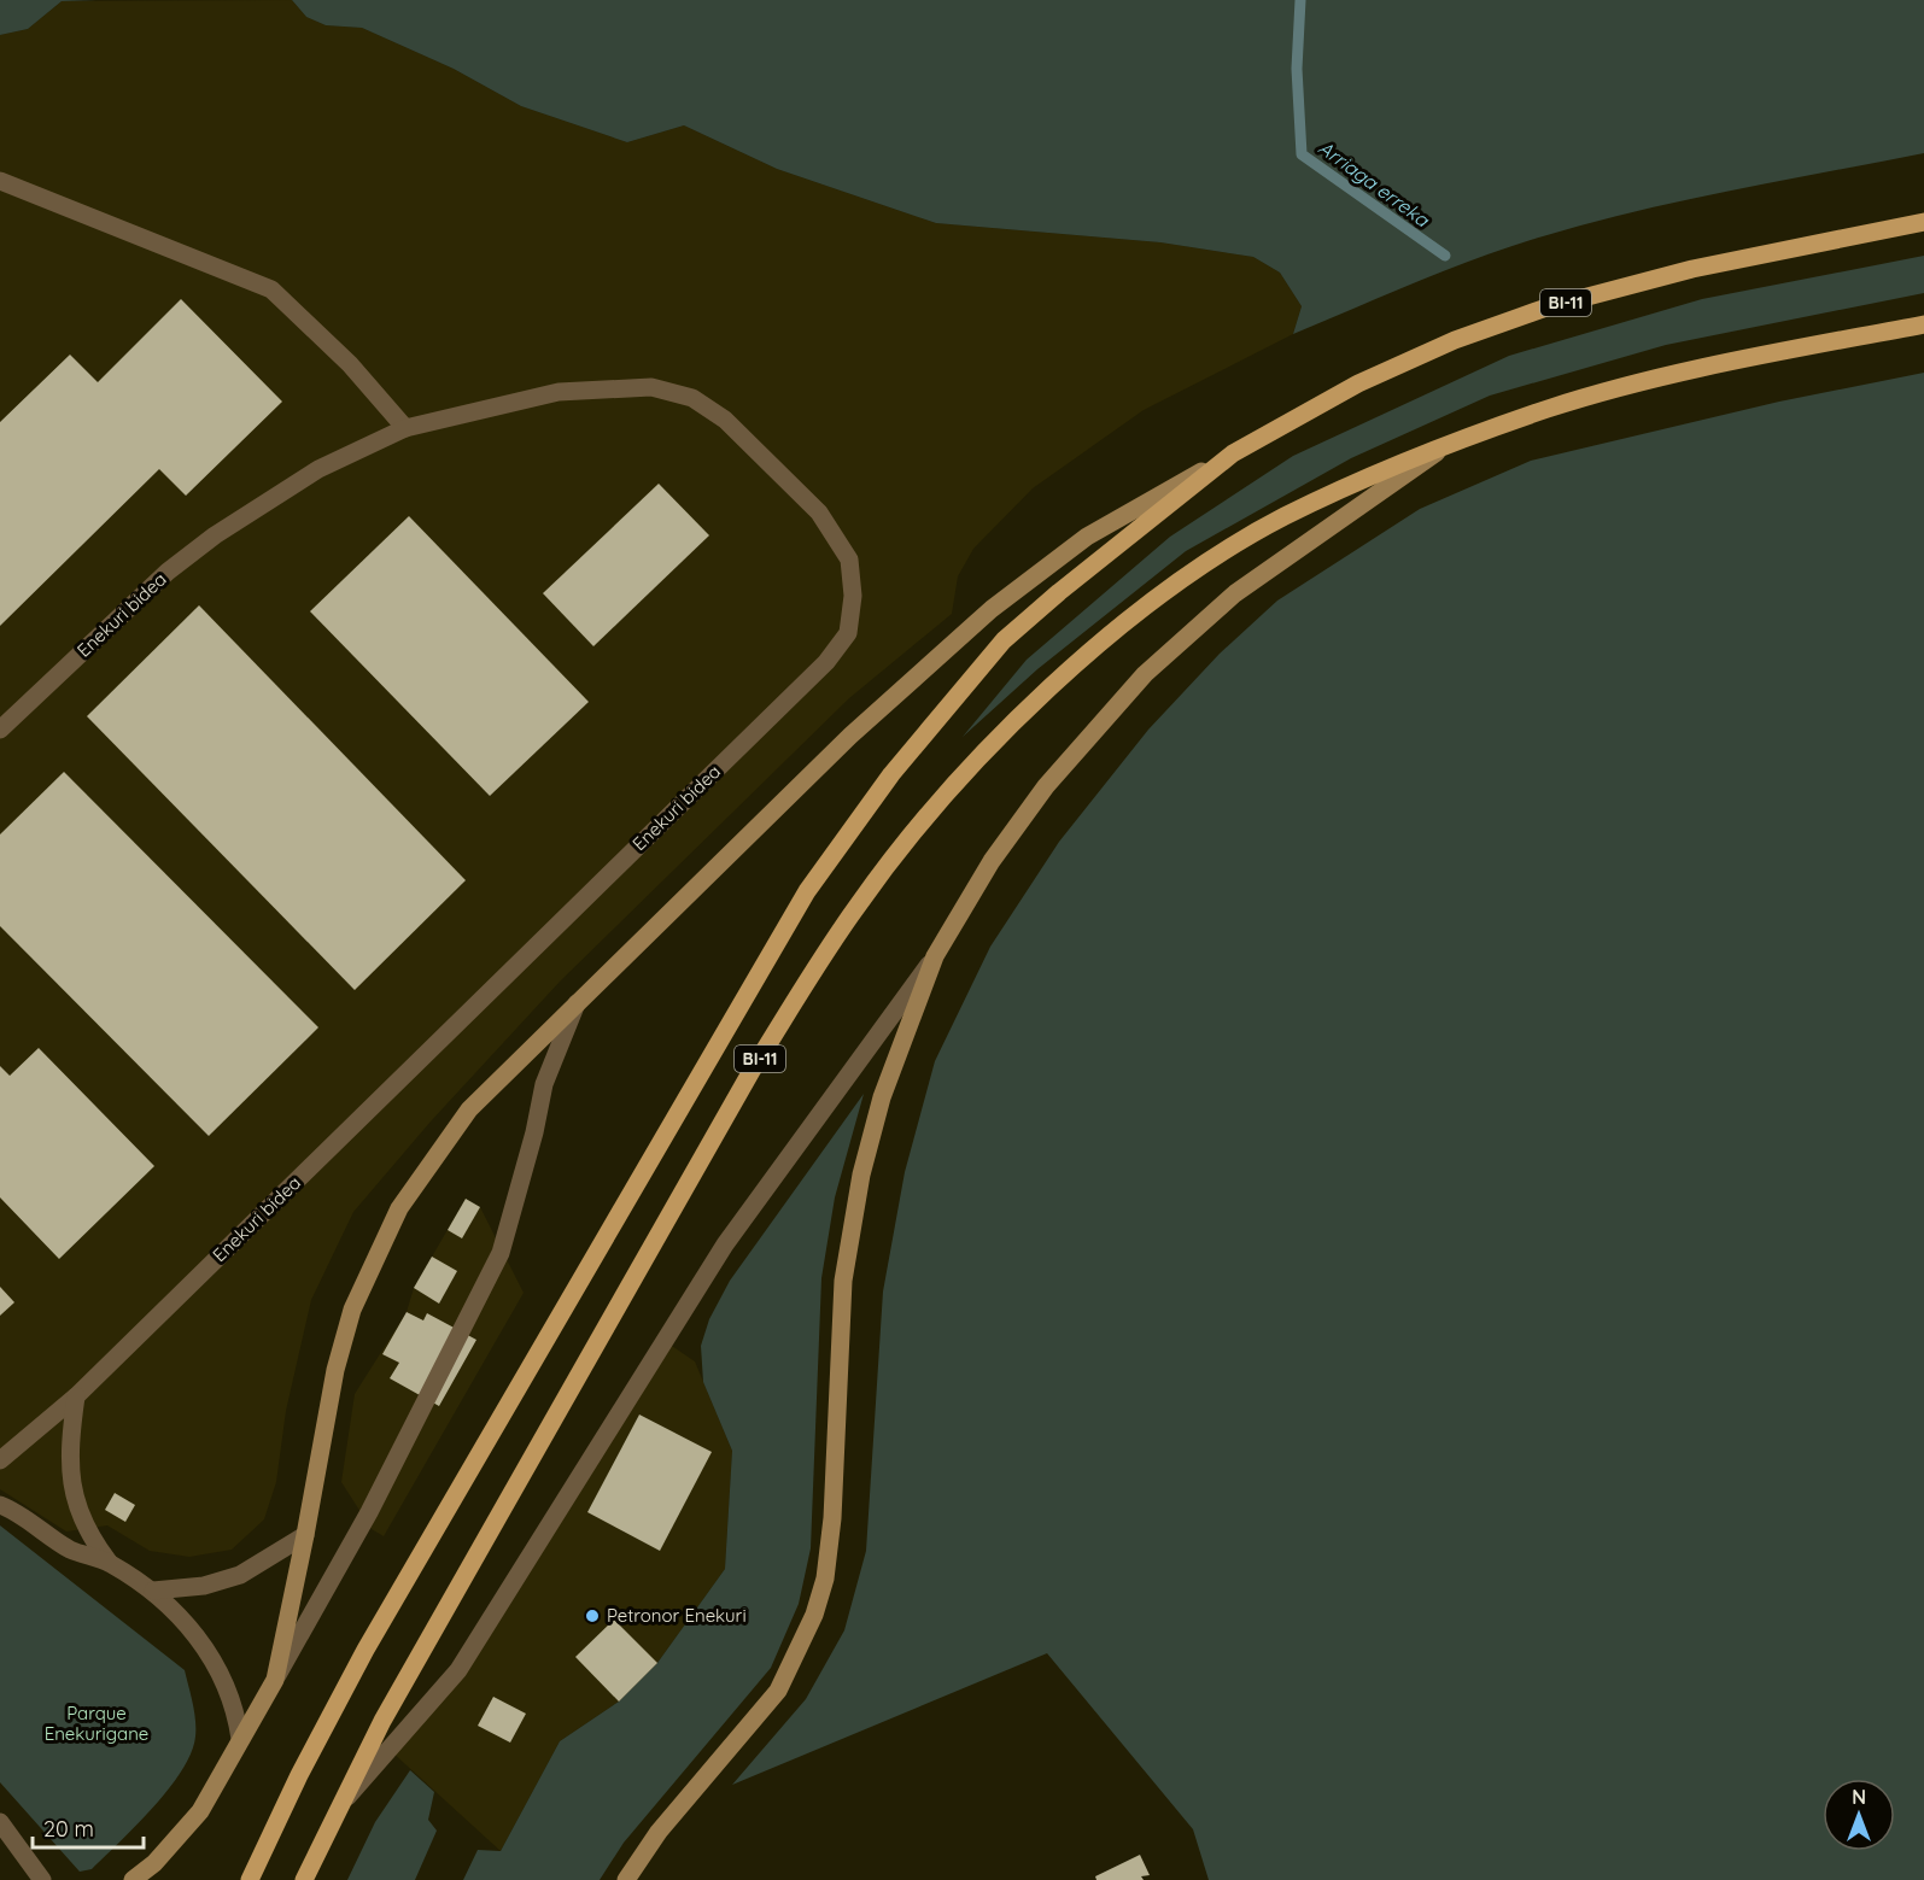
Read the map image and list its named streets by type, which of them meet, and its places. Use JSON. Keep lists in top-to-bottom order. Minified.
{"streets":{"main road":["BI-11"],"street":["Enekuri bidea"]},"water":["Arriaga erreka"],"parks":["Parque Enekurigane"],"places":["Petronor Enekuri"],"scale_bar":"20 m","north":"top"}
